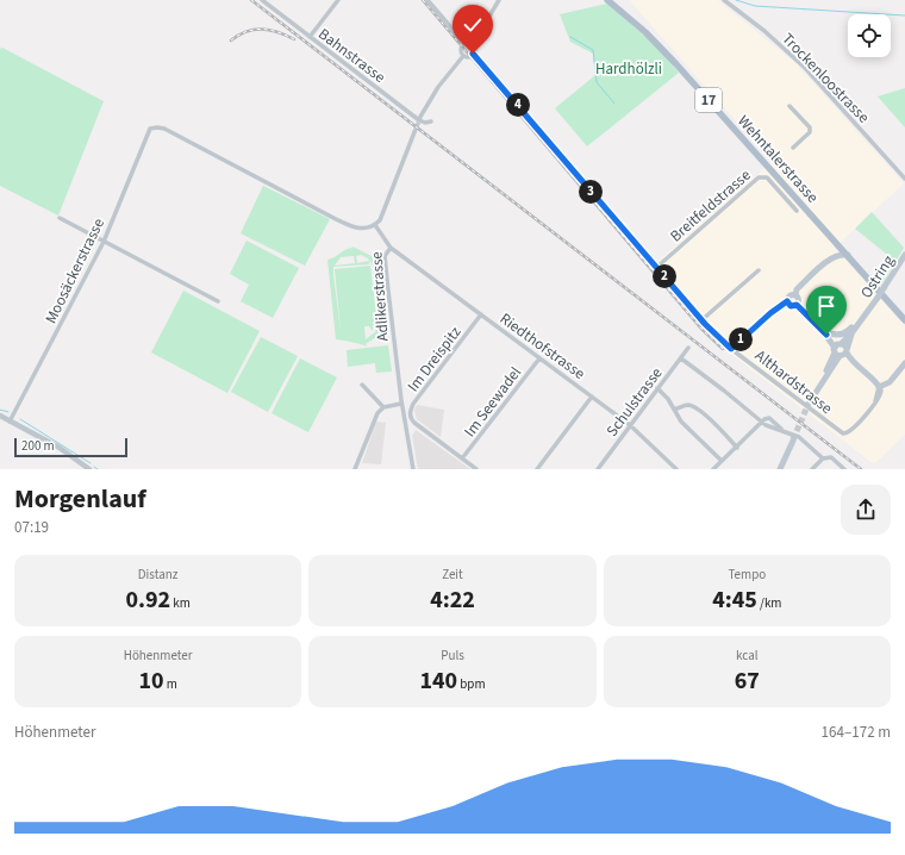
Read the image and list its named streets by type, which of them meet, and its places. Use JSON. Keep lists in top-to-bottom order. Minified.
{"streets":{"main road":["17","Wehntalerstrasse","Ostring"],"street":["Bahnstrasse","Trockenloostrasse","Breitfeldstrasse","Moosäckerstrasse","Adlikerstrasse","Riedthofstrasse","Im Dreispitz","Althardstrasse","Im Seewadel","Schulstrasse"]},"crossings":[["Breitfeldstrasse","Althardstrasse"],["Moosäckerstrasse","Adlikerstrasse"],["Adlikerstrasse","Riedthofstrasse"],["Riedthofstrasse","Im Dreispitz"],["Riedthofstrasse","Im Seewadel"],["Riedthofstrasse","Schulstrasse"],["Im Dreispitz","Im Seewadel"]],"parks":["Hardhölzli"],"scale_bar":"200 m","page":{"pins":["4","3","2","1"],"scale":"200 m","heading":["Morgenlauf","07:19"],"stats":[["Distanz","0.92 km"],["Zeit","4:22"],["Tempo","4:45 /km"],["Höhenmeter","10 m"],["Puls","140 bpm"],["kcal","67"]],"chart":["Höhenmeter","164–172 m"]}}
